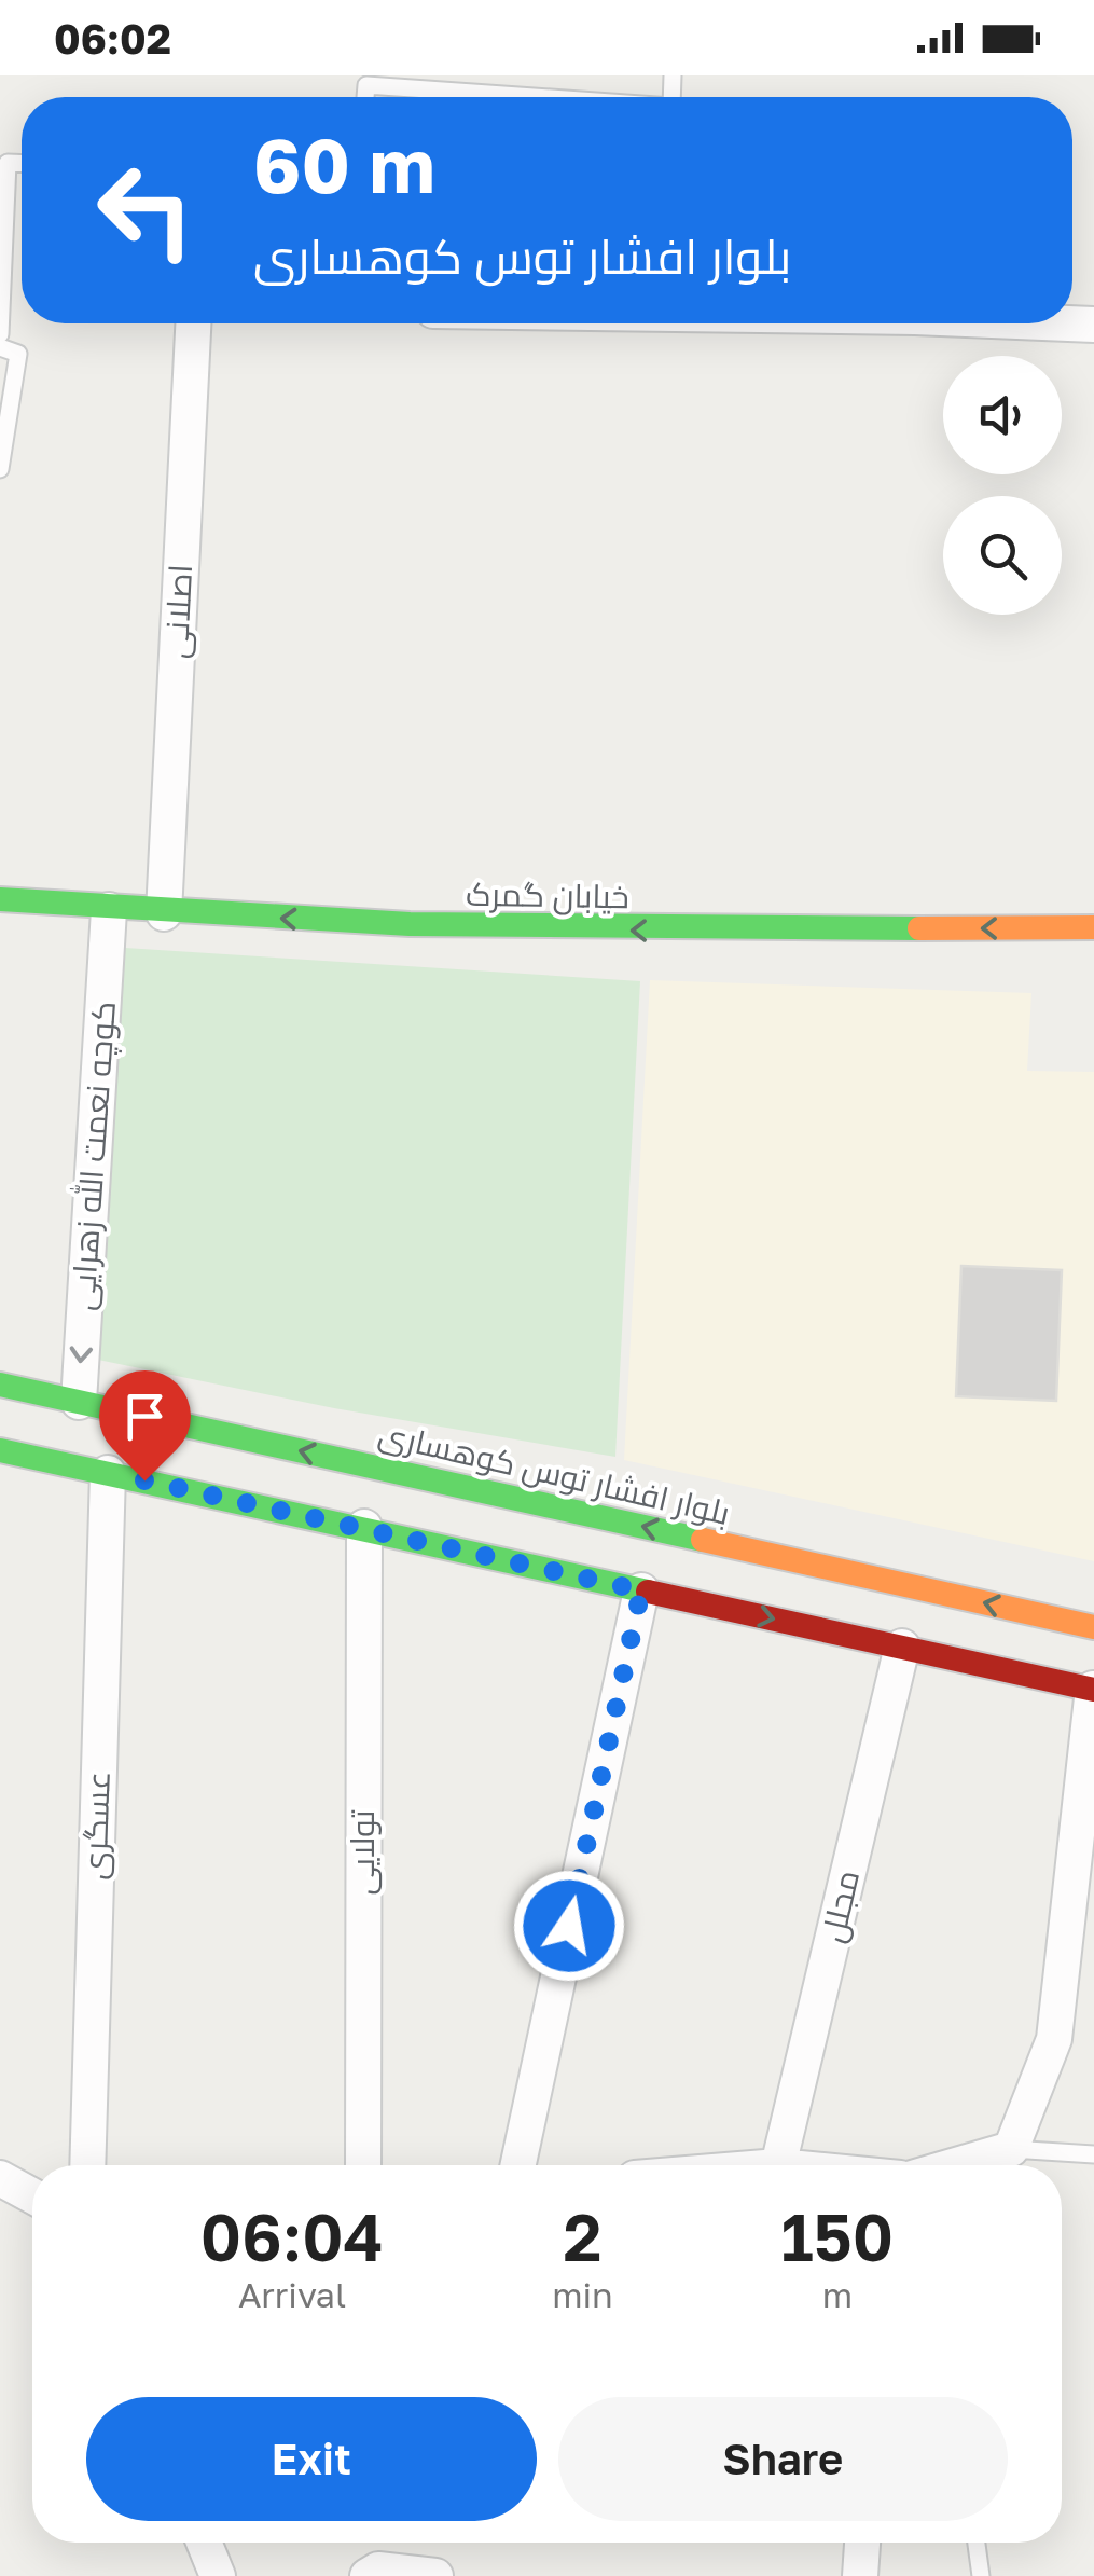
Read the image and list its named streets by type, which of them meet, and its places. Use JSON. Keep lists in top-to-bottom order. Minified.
{"streets":{"main road":["خیابان گمرک","بلوار افشار توس کوهساری"],"street":["اصلانی","کوچه نعمت الله زهرایی","عسگری","تولایی","مجلل"]},"crossings":[["اصلانی","خیابان گمرک"],["خیابان گمرک","کوچه نعمت الله زهرایی"],["کوچه نعمت الله زهرایی","بلوار افشار توس کوهساری"]],"one_way":["خیابان گمرک","کوچه نعمت الله زهرایی"],"page":{"status":"06:02","turn":["60 m","بلوار افشار توس کوهساری"],"eta":["06:04","Arrival","2","min","150","m"],"buttons":["Exit","Share"]}}
